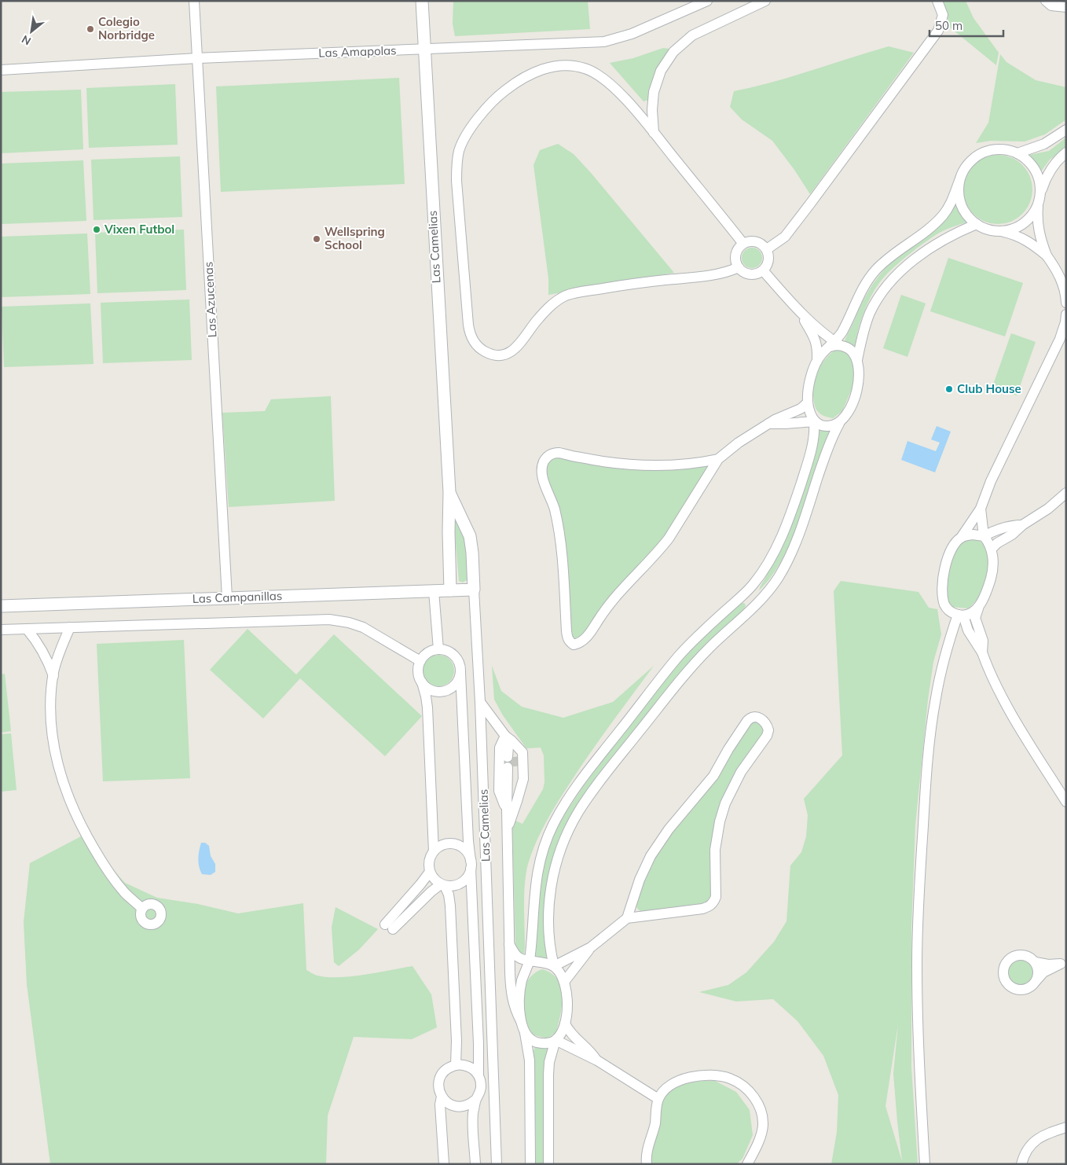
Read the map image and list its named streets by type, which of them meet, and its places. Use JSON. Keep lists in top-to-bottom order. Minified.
{"streets":{"street":["Las Amapolas","Las Camelias","Las Azucenas","Las Campanillas"]},"crossings":[["Las Amapolas","Las Camelias"],["Las Amapolas","Las Azucenas"],["Las Camelias","Las Campanillas"],["Las Azucenas","Las Campanillas"]],"places":["Colegio Norbridge","Vixen Futbol","Wellspring School","Club House"],"scale_bar":"50 m","north":"bottom left"}
